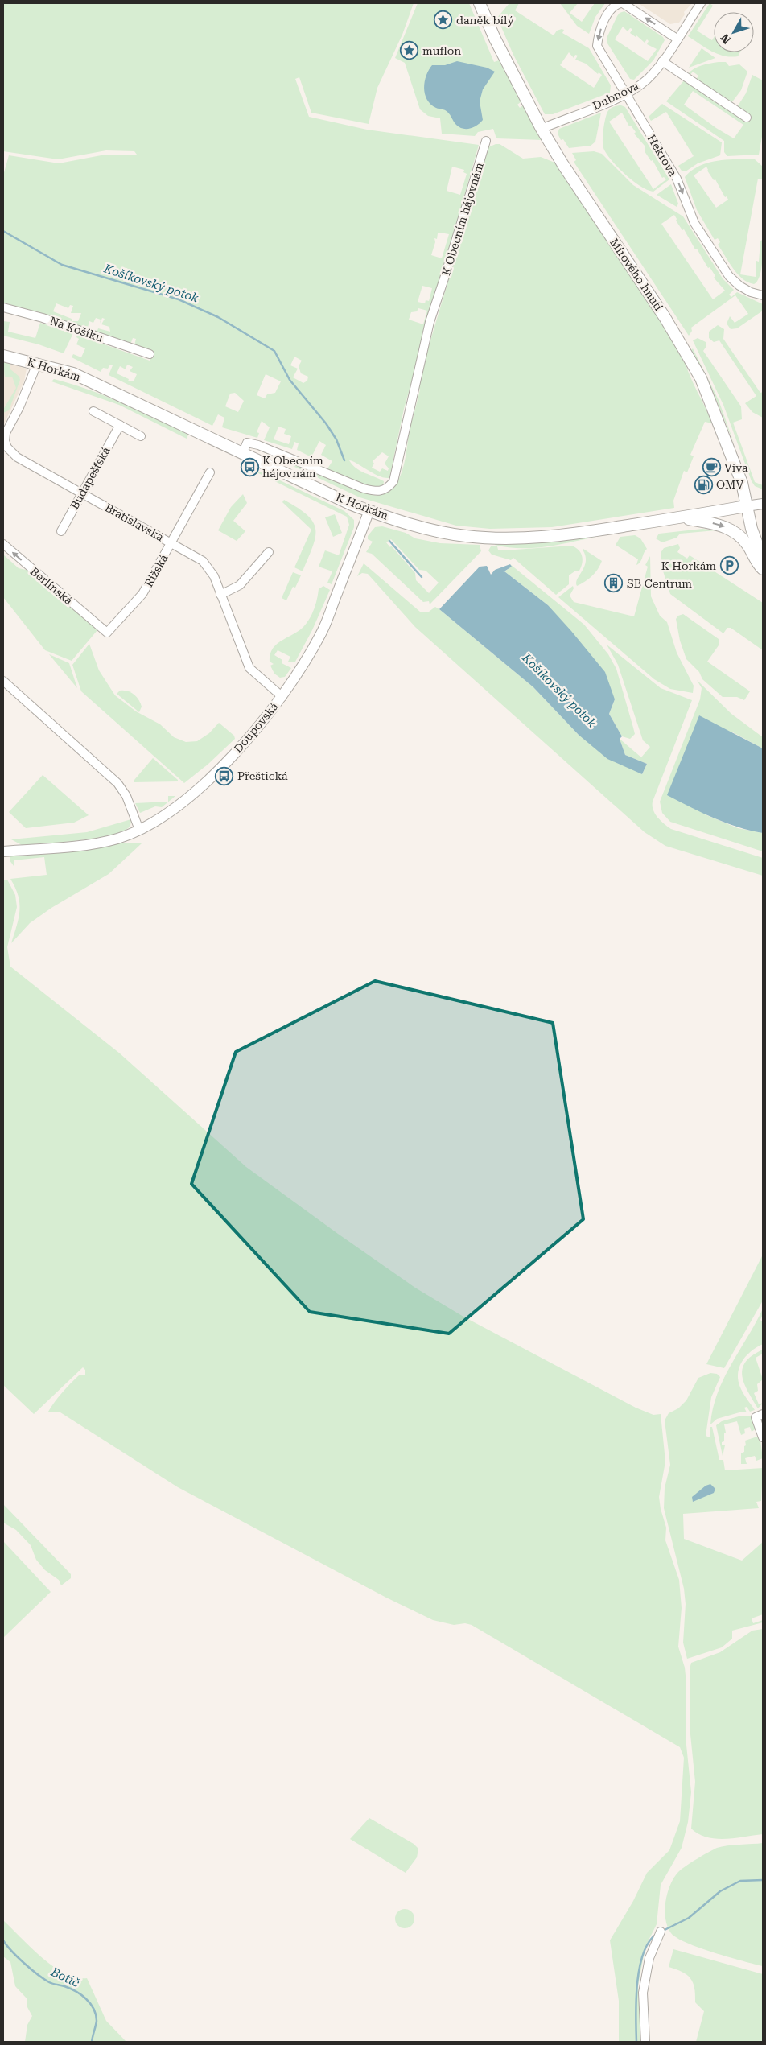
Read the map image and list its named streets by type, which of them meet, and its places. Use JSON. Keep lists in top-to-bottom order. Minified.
{"streets":{"main road":["Mírového hnutí","K Horkám"],"street":["Dubnova","Hekrova","K Obecním hájovnám","Na Košíku","Budapešťská","Bratislavská","Rižská","Berlínská","Doupovská"]},"crossings":[["Dubnova","Hekrova"],["Dubnova","Mírového hnutí"],["K Obecním hájovnám","K Horkám"],["Mírového hnutí","K Horkám"],["K Horkám","Bratislavská"],["K Horkám","Doupovská"],["Budapešťská","Bratislavská"],["Bratislavská","Rižská"],["Bratislavská","Doupovská"],["Rižská","Berlínská"]],"one_way":["Berlínská"],"water":["Košíkovský potok","Botič"],"places":{"place":["daněk bílý","muflon"],"bus stop":["K Obecním hájovnám","Přeštická"],"cafe":["Viva"],"fuel station":["OMV"],"parking":["K Horkám"],"building":["SB Centrum"]},"north":"bottom left"}
